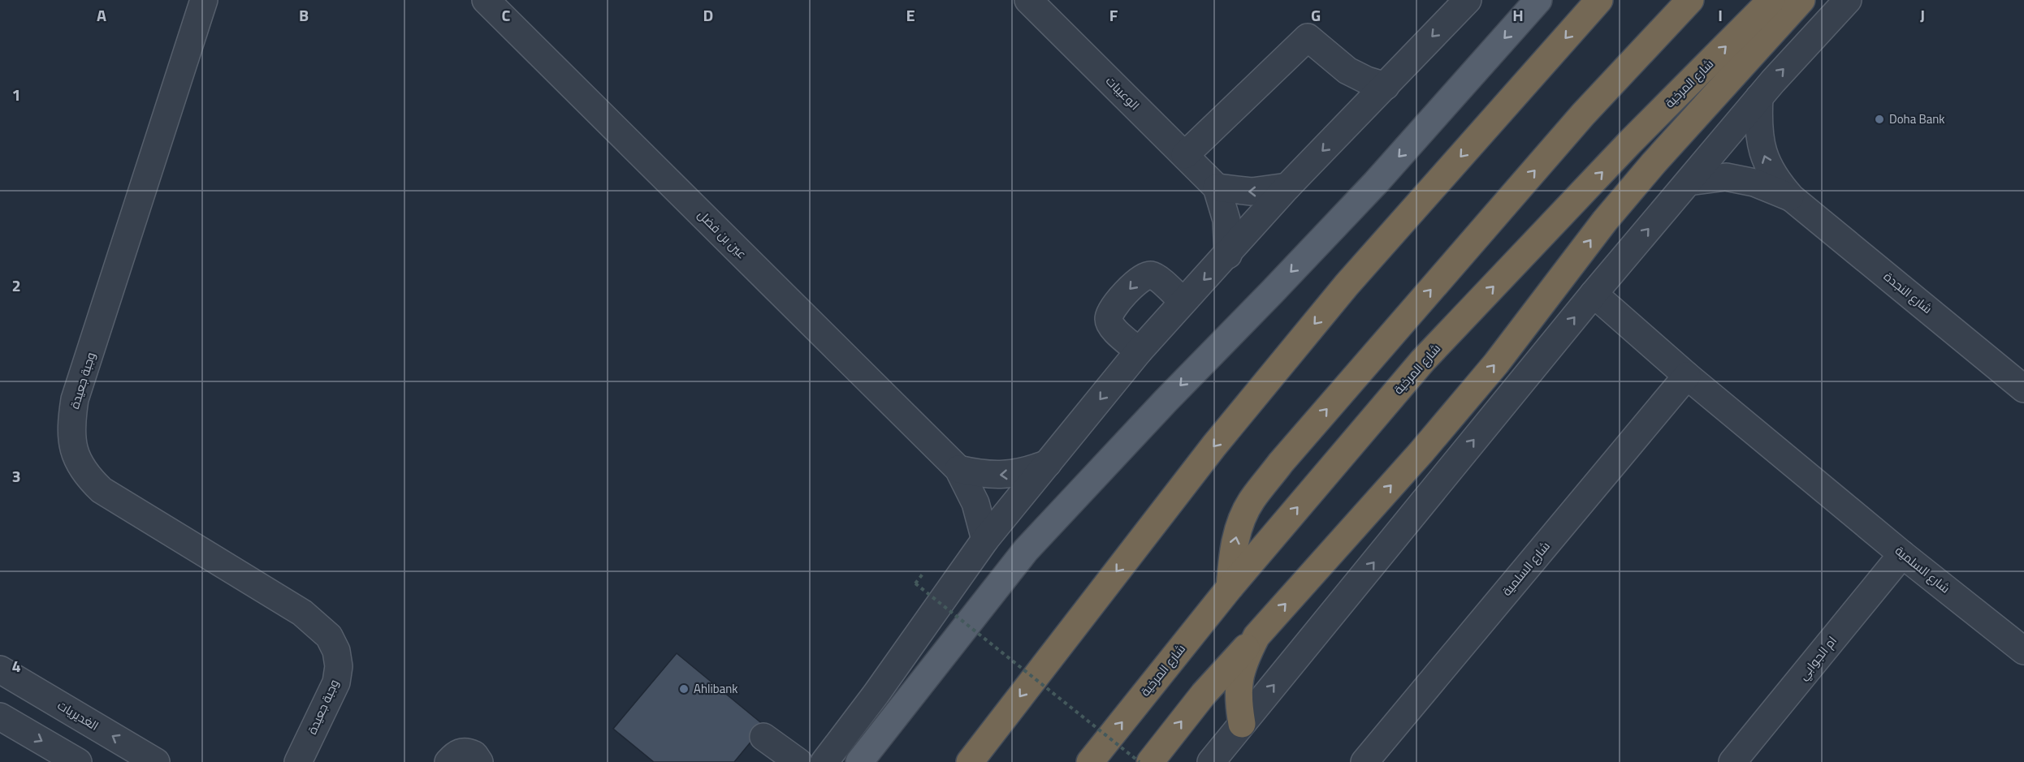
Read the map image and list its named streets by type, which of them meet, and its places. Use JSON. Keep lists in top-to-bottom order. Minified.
{"streets":{"highway":["شارع المرخية"],"street":["الوعيبات","عين بن فضل","شارع النجدة","وجبة جعيدة","شارع السلمية","ام الجوابي","الغديريات"]},"crossings":[["شارع السلمية","ام الجوابي"]],"places":["Doha Bank","Ahlibank"],"grid":{"columns":["A","B","C","D","E","F","G","H","I","J"],"rows":["1","2","3","4"]}}
